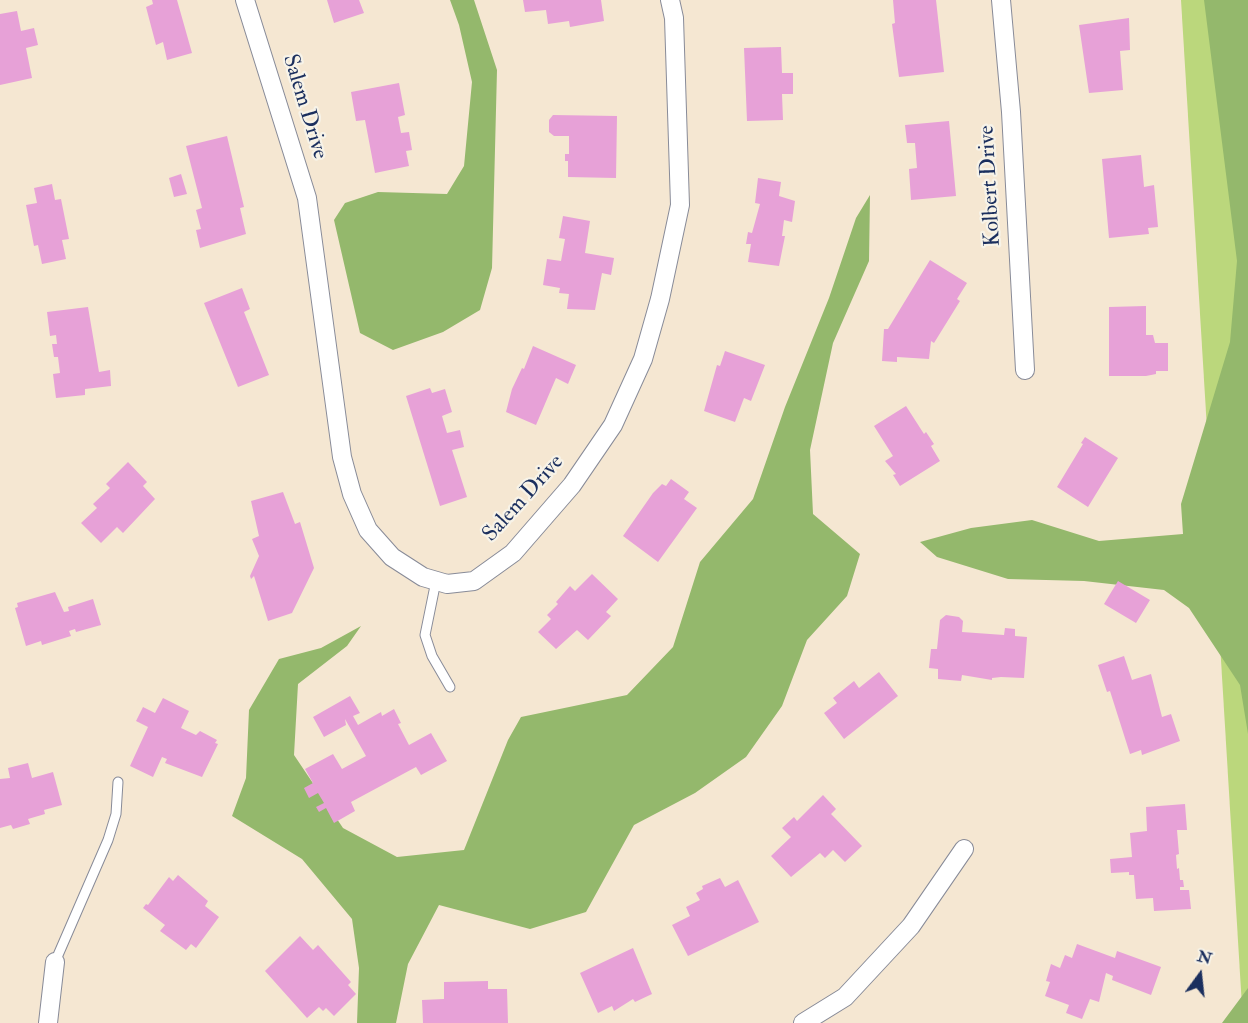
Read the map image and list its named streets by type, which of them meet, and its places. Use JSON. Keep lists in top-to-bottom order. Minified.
{"streets":{"street":["Salem Drive","Kolbert Drive"]},"north":"top"}
